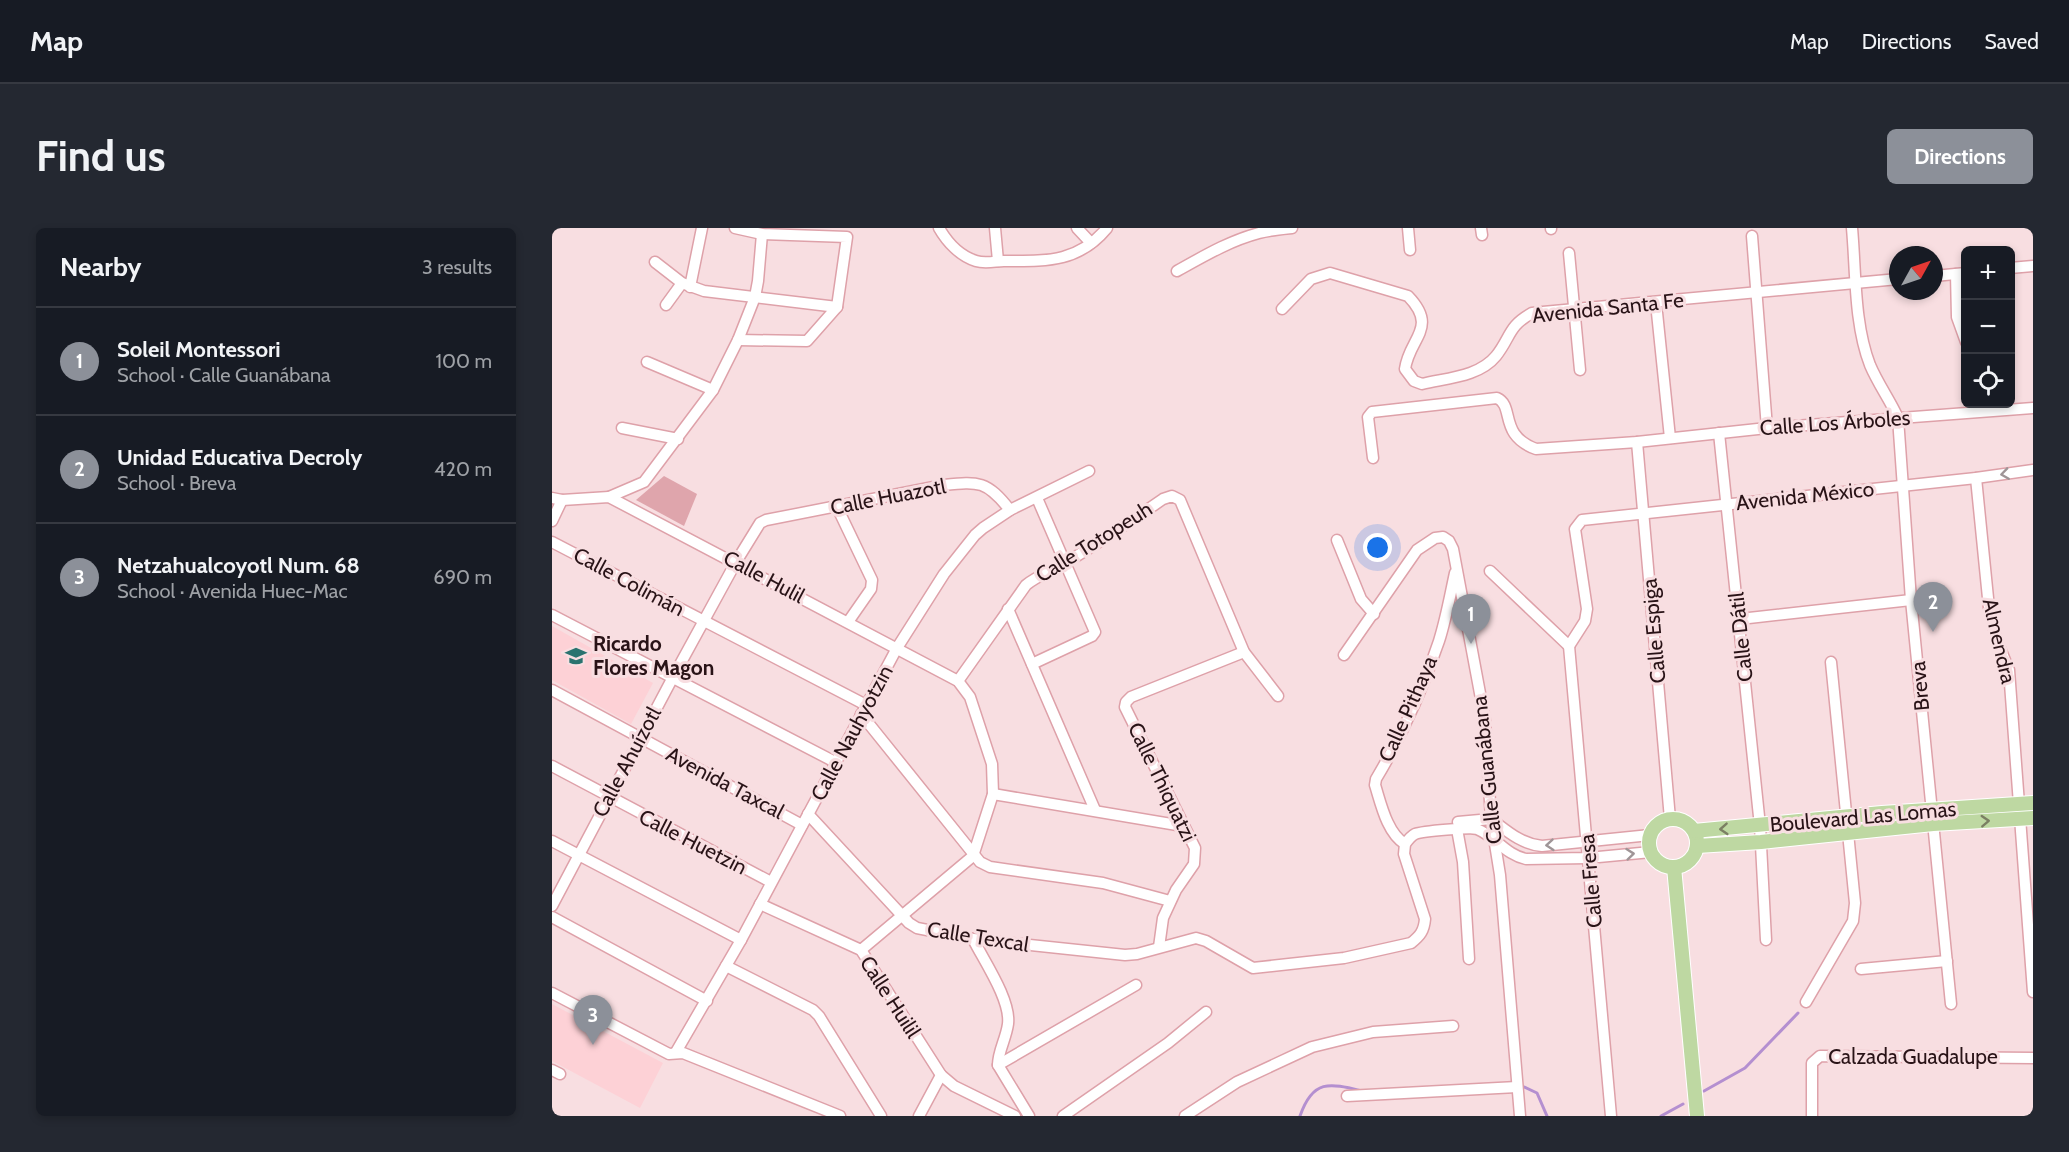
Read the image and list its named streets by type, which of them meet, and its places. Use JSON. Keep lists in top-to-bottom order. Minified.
{"streets":{"main road":["Boulevard Las Lomas"],"street":["Avenida Santa Fe","Calle Los Árboles","Avenida México","Calle Huazotl","Calle Totopeuh","Calle Hulil","Calle Colimán","Calle Espiga","Calle Dátil","Almendra","Breva","Calle Pithaya","Calle Nauhyotzin","Calle Ahuízotl","Calle Guanábana","Calle Thiquatzi","Avenida Taxcal","Calle Huetzin","Calle Fresa","Calle Texcal","Calle Huilil","Calzada Guadalupe"]},"crossings":[["Calle Los Árboles","Calle Espiga"],["Calle Los Árboles","Calle Dátil"],["Calle Los Árboles","Breva"],["Avenida México","Calle Espiga"],["Avenida México","Calle Dátil"],["Avenida México","Almendra"],["Avenida México","Breva"],["Avenida México","Calle Fresa"],["Calle Huazotl","Calle Nauhyotzin"],["Calle Huazotl","Calle Ahuízotl"],["Calle Totopeuh","Calle Hulil"],["Calle Totopeuh","Calle Thiquatzi"],["Calle Hulil","Calle Nauhyotzin"],["Calle Hulil","Calle Ahuízotl"],["Calle Colimán","Calle Nauhyotzin"],["Calle Colimán","Calle Ahuízotl"],["Calle Espiga","Boulevard Las Lomas"],["Calle Dátil","Boulevard Las Lomas"],["Almendra","Boulevard Las Lomas"],["Breva","Boulevard Las Lomas"],["Calle Pithaya","Calle Guanábana"],["Calle Pithaya","Calle Texcal"],["Calle Nauhyotzin","Avenida Taxcal"],["Calle Nauhyotzin","Calle Huetzin"],["Calle Nauhyotzin","Calle Texcal"],["Calle Nauhyotzin","Calle Huilil"],["Calle Ahuízotl","Avenida Taxcal"],["Calle Ahuízotl","Calle Huetzin"],["Calle Thiquatzi","Calle Texcal"]],"places":{"school or university":["Ricardo Flores Magon"]},"north":"top right","page":{"header":"Map","nav":["Map","Directions","Saved"],"buttons":"Directions","title":"Find us","heading":["Nearby","3 results"],"map_buttons":["+","−"],"list":[{"mark":"1","name":"Soleil Montessori","note":"School · Calle Guanábana","value":"100 m"},{"mark":"2","name":"Unidad Educativa Decroly","note":"School · Breva","value":"420 m"},{"mark":"3","name":"Netzahualcoyotl Num. 68","note":"School · Avenida Huec-Mac","value":"690 m"}],"pins":["2","1","3"]}}
